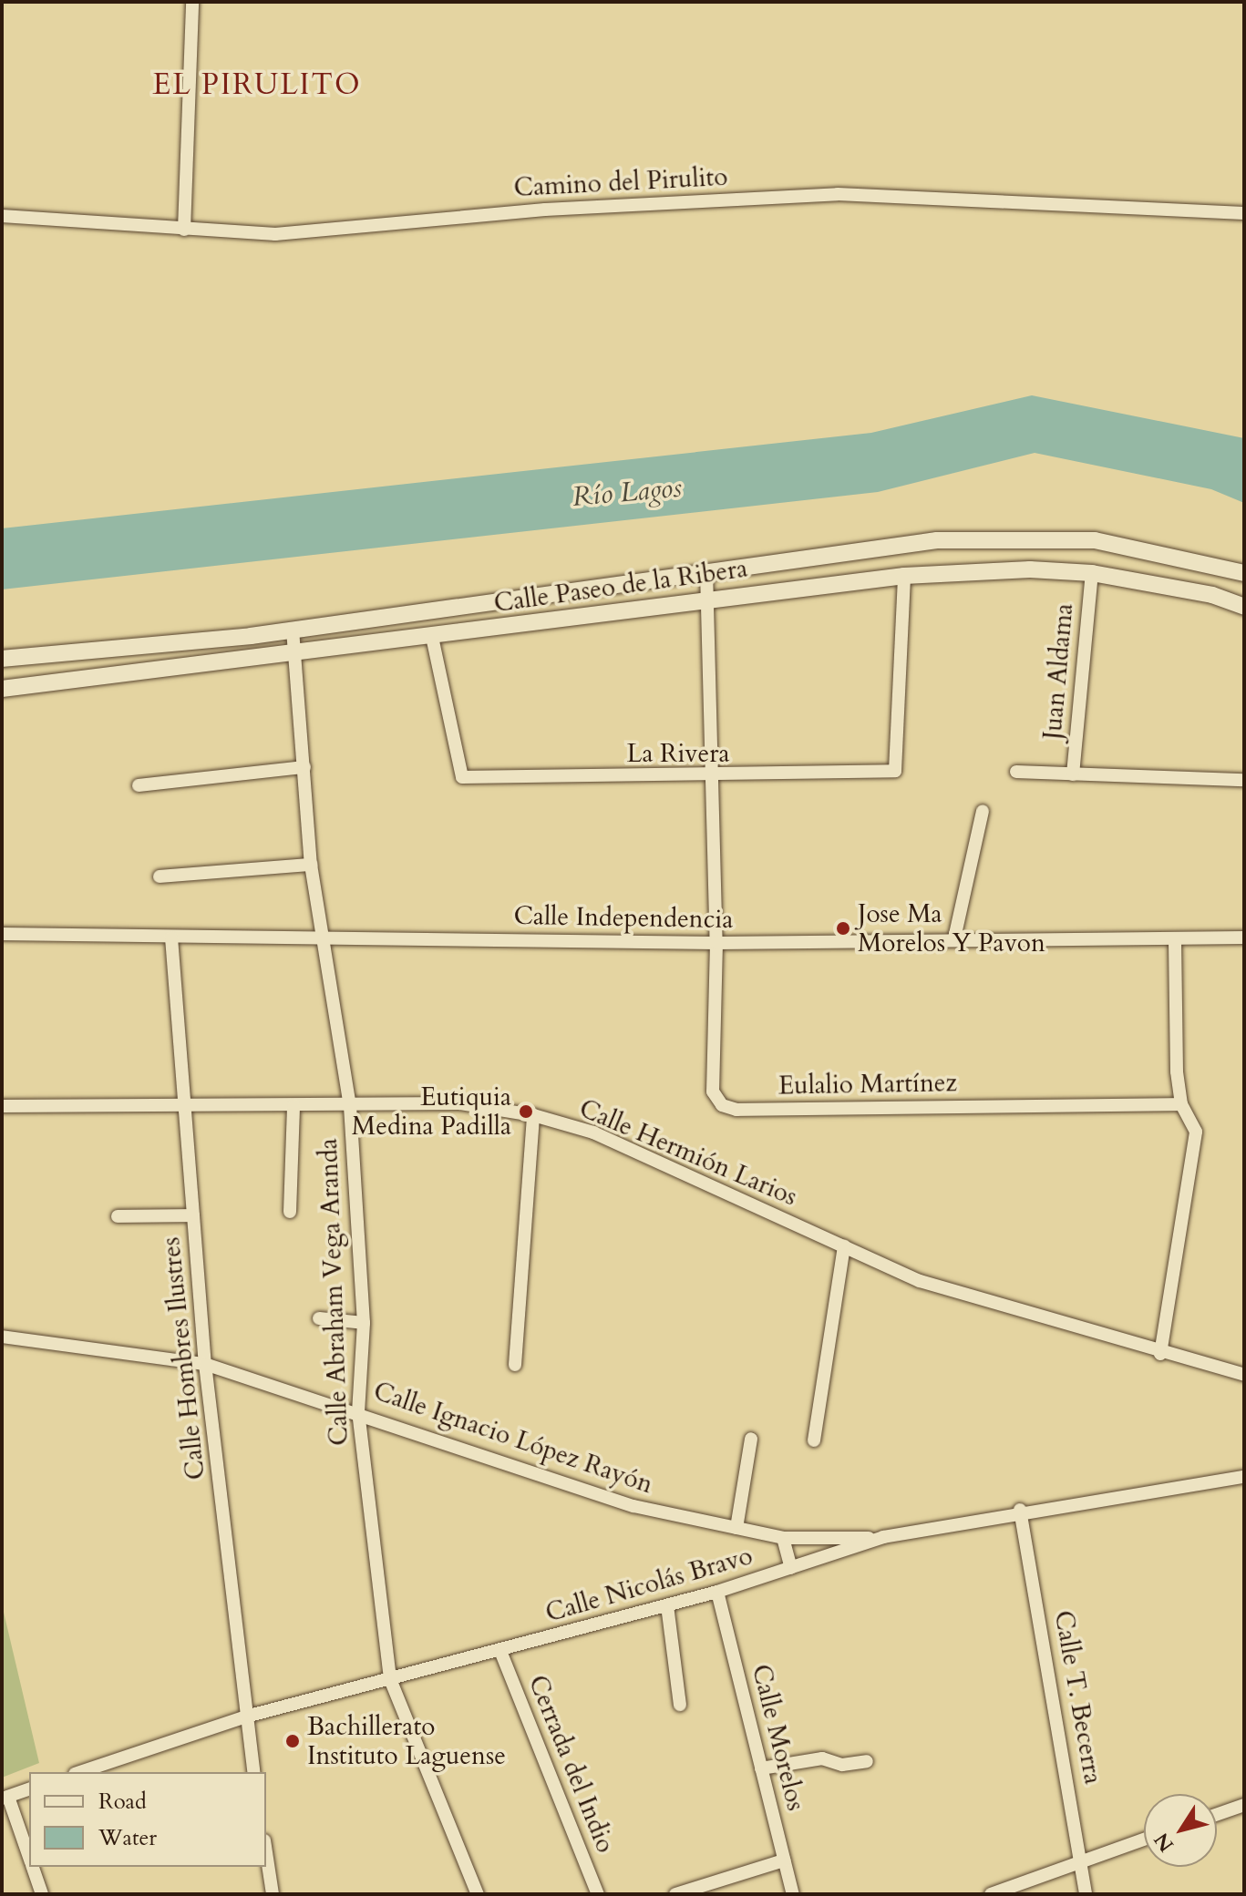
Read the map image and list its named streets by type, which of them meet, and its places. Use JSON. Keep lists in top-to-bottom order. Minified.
{"streets":{"street":["Camino del Pirulito","Calle Paseo de la Ribera","Juan Aldama","La Rivera","Calle Independencia","Eulalio Martínez","Calle Hermión Larios","Calle Abraham Vega Aranda","Calle Hombres Ilustres","Calle Ignacio López Rayón","Calle Nicolás Bravo","Calle T. Becerra","Calle Morelos","Cerrada del Indio"]},"crossings":[["Calle Paseo de la Ribera","Juan Aldama"],["Calle Paseo de la Ribera","La Rivera"],["Calle Paseo de la Ribera","Calle Abraham Vega Aranda"],["Calle Independencia","Eulalio Martínez"],["Calle Independencia","Calle Abraham Vega Aranda"],["Calle Independencia","Calle Hombres Ilustres"],["Calle Hermión Larios","Calle Abraham Vega Aranda"],["Calle Hermión Larios","Calle Hombres Ilustres"],["Calle Abraham Vega Aranda","Calle Ignacio López Rayón"],["Calle Abraham Vega Aranda","Calle Nicolás Bravo"],["Calle Hombres Ilustres","Calle Ignacio López Rayón"],["Calle Hombres Ilustres","Calle Nicolás Bravo"],["Calle Ignacio López Rayón","Calle Nicolás Bravo"],["Calle Nicolás Bravo","Calle T. Becerra"],["Calle Nicolás Bravo","Calle Morelos"],["Calle Nicolás Bravo","Cerrada del Indio"]],"districts":["EL PIRULITO"],"water":["Río Lagos"],"places":["Jose Ma Morelos Y Pavon","Eutiquia Medina Padilla","Bachillerato Instituto Laguense"],"legend":["Road","Water"],"north":"bottom left"}
